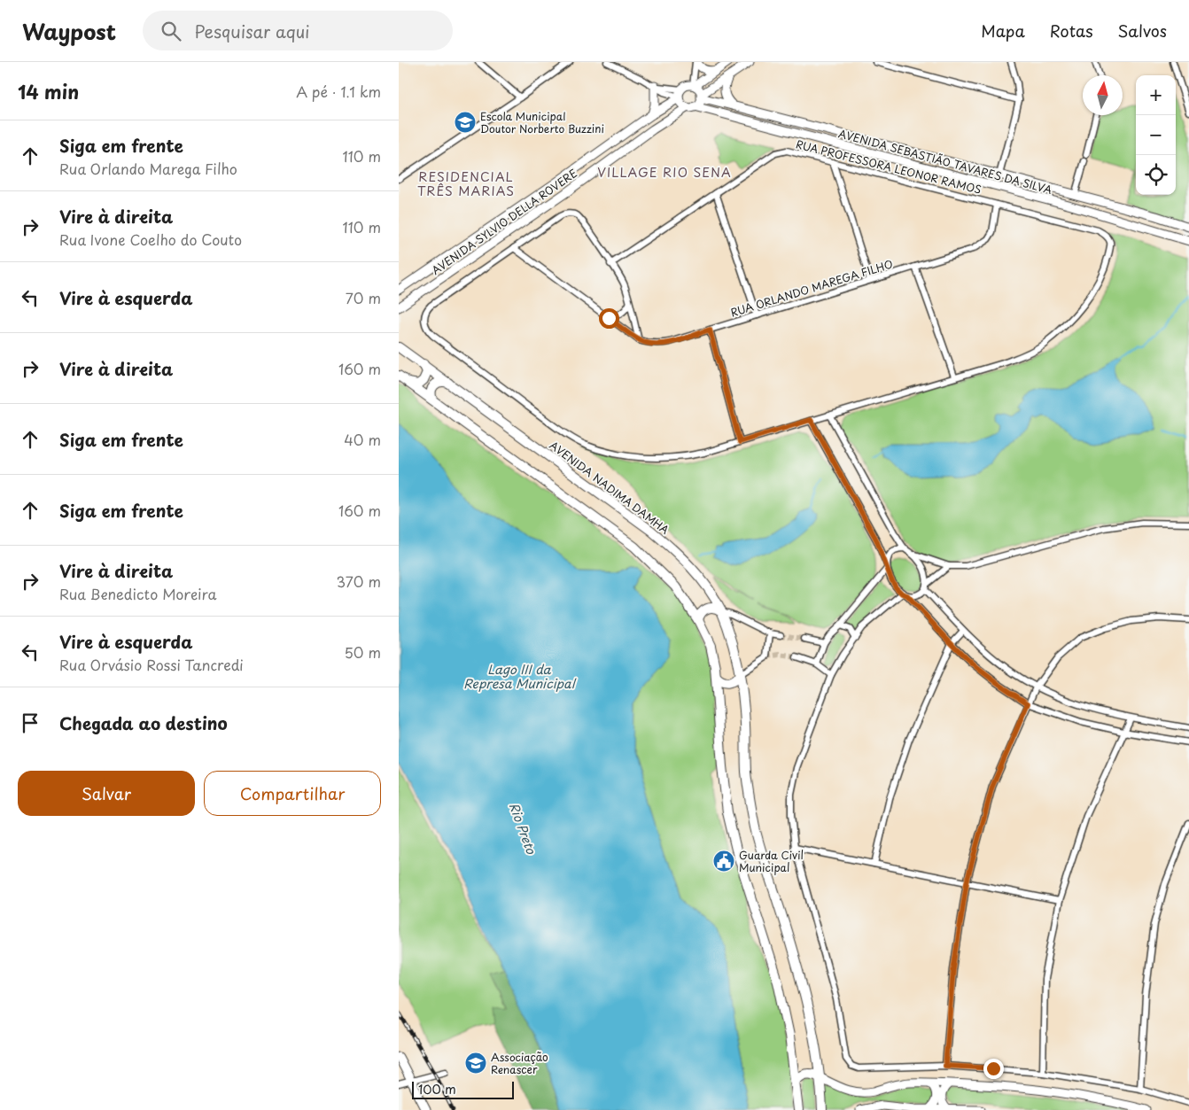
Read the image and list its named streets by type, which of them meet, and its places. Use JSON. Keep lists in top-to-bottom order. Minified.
{"streets":{"main road":["AVENIDA SEBASTIÃO TAVARES DA SILVA","AVENIDA SYLVIO DELLA ROVERE","AVENIDA NADIMA DAMHA"],"street":["RUA PROFESSORA LEONOR RAMOS","RUA ORLANDO MAREGA FILHO"]},"crossings":[["AVENIDA SEBASTIÃO TAVARES DA SILVA","AVENIDA SYLVIO DELLA ROVERE"],["RUA PROFESSORA LEONOR RAMOS","RUA ORLANDO MAREGA FILHO"]],"districts":["VILLAGE RIO SENA","RESIDENCIAL TRÊS MARIAS"],"water":["Lago III da Represa Municipal","Rio Preto"],"places":{"school or university":["Escola Municipal Doutor Norberto Buzzini","Associação Renascer"],"public building":["Guarda Civil Municipal"]},"scale_bar":"100 m","north":"top","page":{"header":"Waypost","search":"Pesquisar aqui","nav":["Mapa","Rotas","Salvos"],"heading":["14 min","A pé · 1.1 km"],"map_buttons":["+","−"],"list":[["Siga em frente","Rua Orlando Marega Filho","110 m"],["Vire à direita","Rua Ivone Coelho do Couto","110 m"],["Vire à esquerda","70 m"],["Vire à direita","160 m"],["Siga em frente","40 m"],["Siga em frente","160 m"],["Vire à direita","Rua Benedicto Moreira","370 m"],["Vire à esquerda","Rua Orvásio Rossi Tancredi","50 m"],"Chegada ao destino"],"buttons":["Salvar","Compartilhar"],"scale":"100 m"}}
